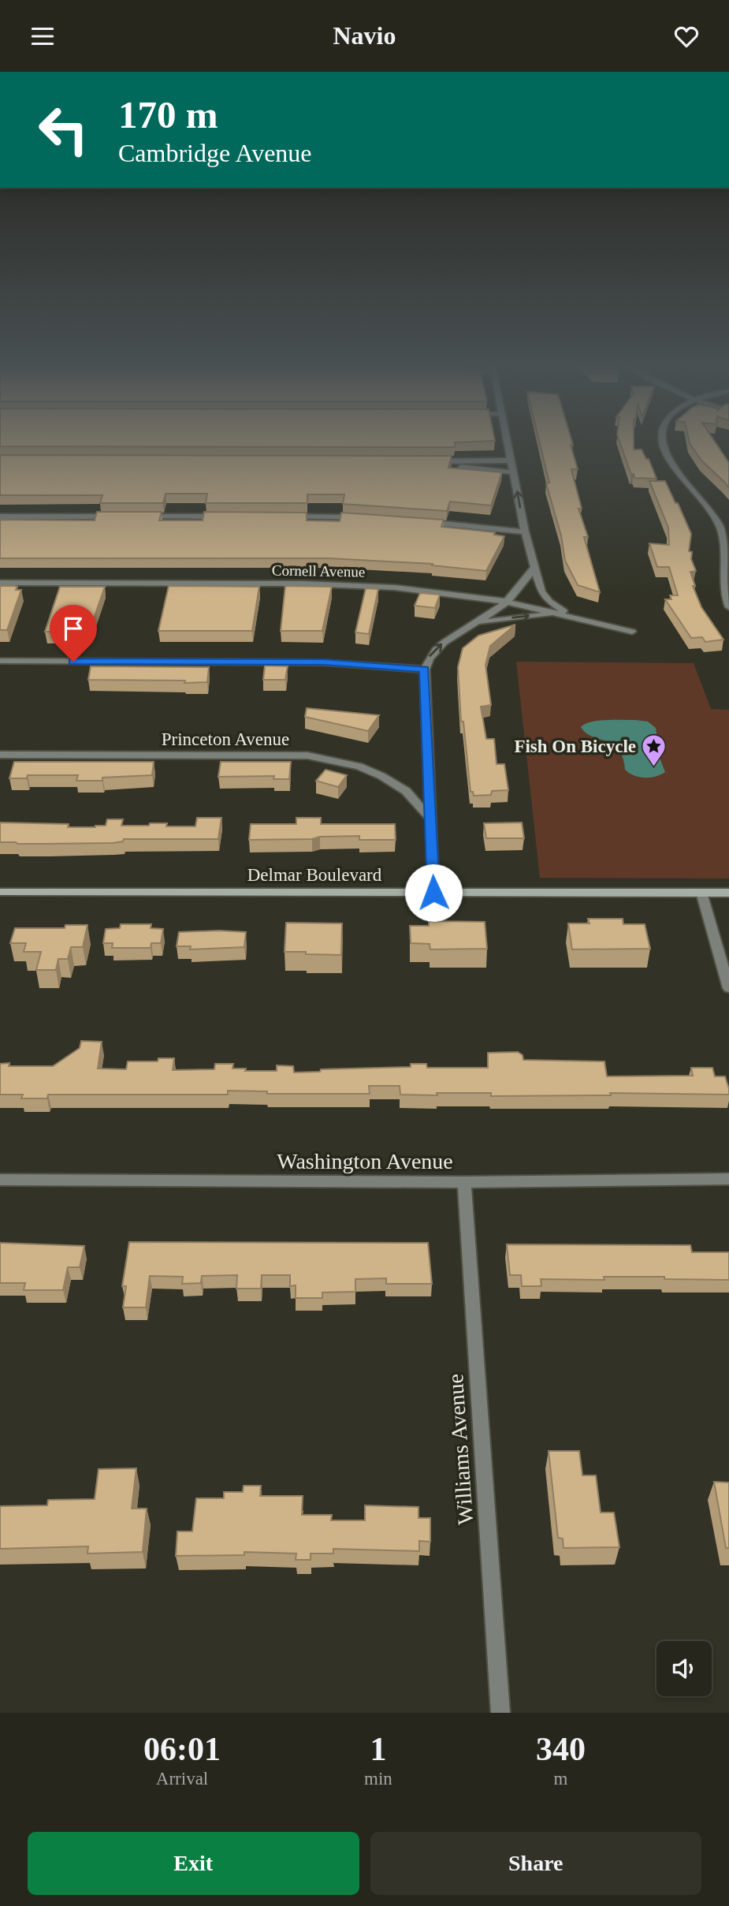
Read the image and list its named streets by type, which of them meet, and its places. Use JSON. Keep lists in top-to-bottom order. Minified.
{"streets":{"main road":["Delmar Boulevard"],"street":["Cornell Avenue","Princeton Avenue","Washington Avenue","Williams Avenue"]},"crossings":[["Washington Avenue","Williams Avenue"]],"places":{"place":["Fish On Bicycle"]},"page":{"header":"Navio","turn":["170 m","Cambridge Avenue"],"eta":["06:01","Arrival","1","min","340","m"],"buttons":["Exit","Share"]}}
